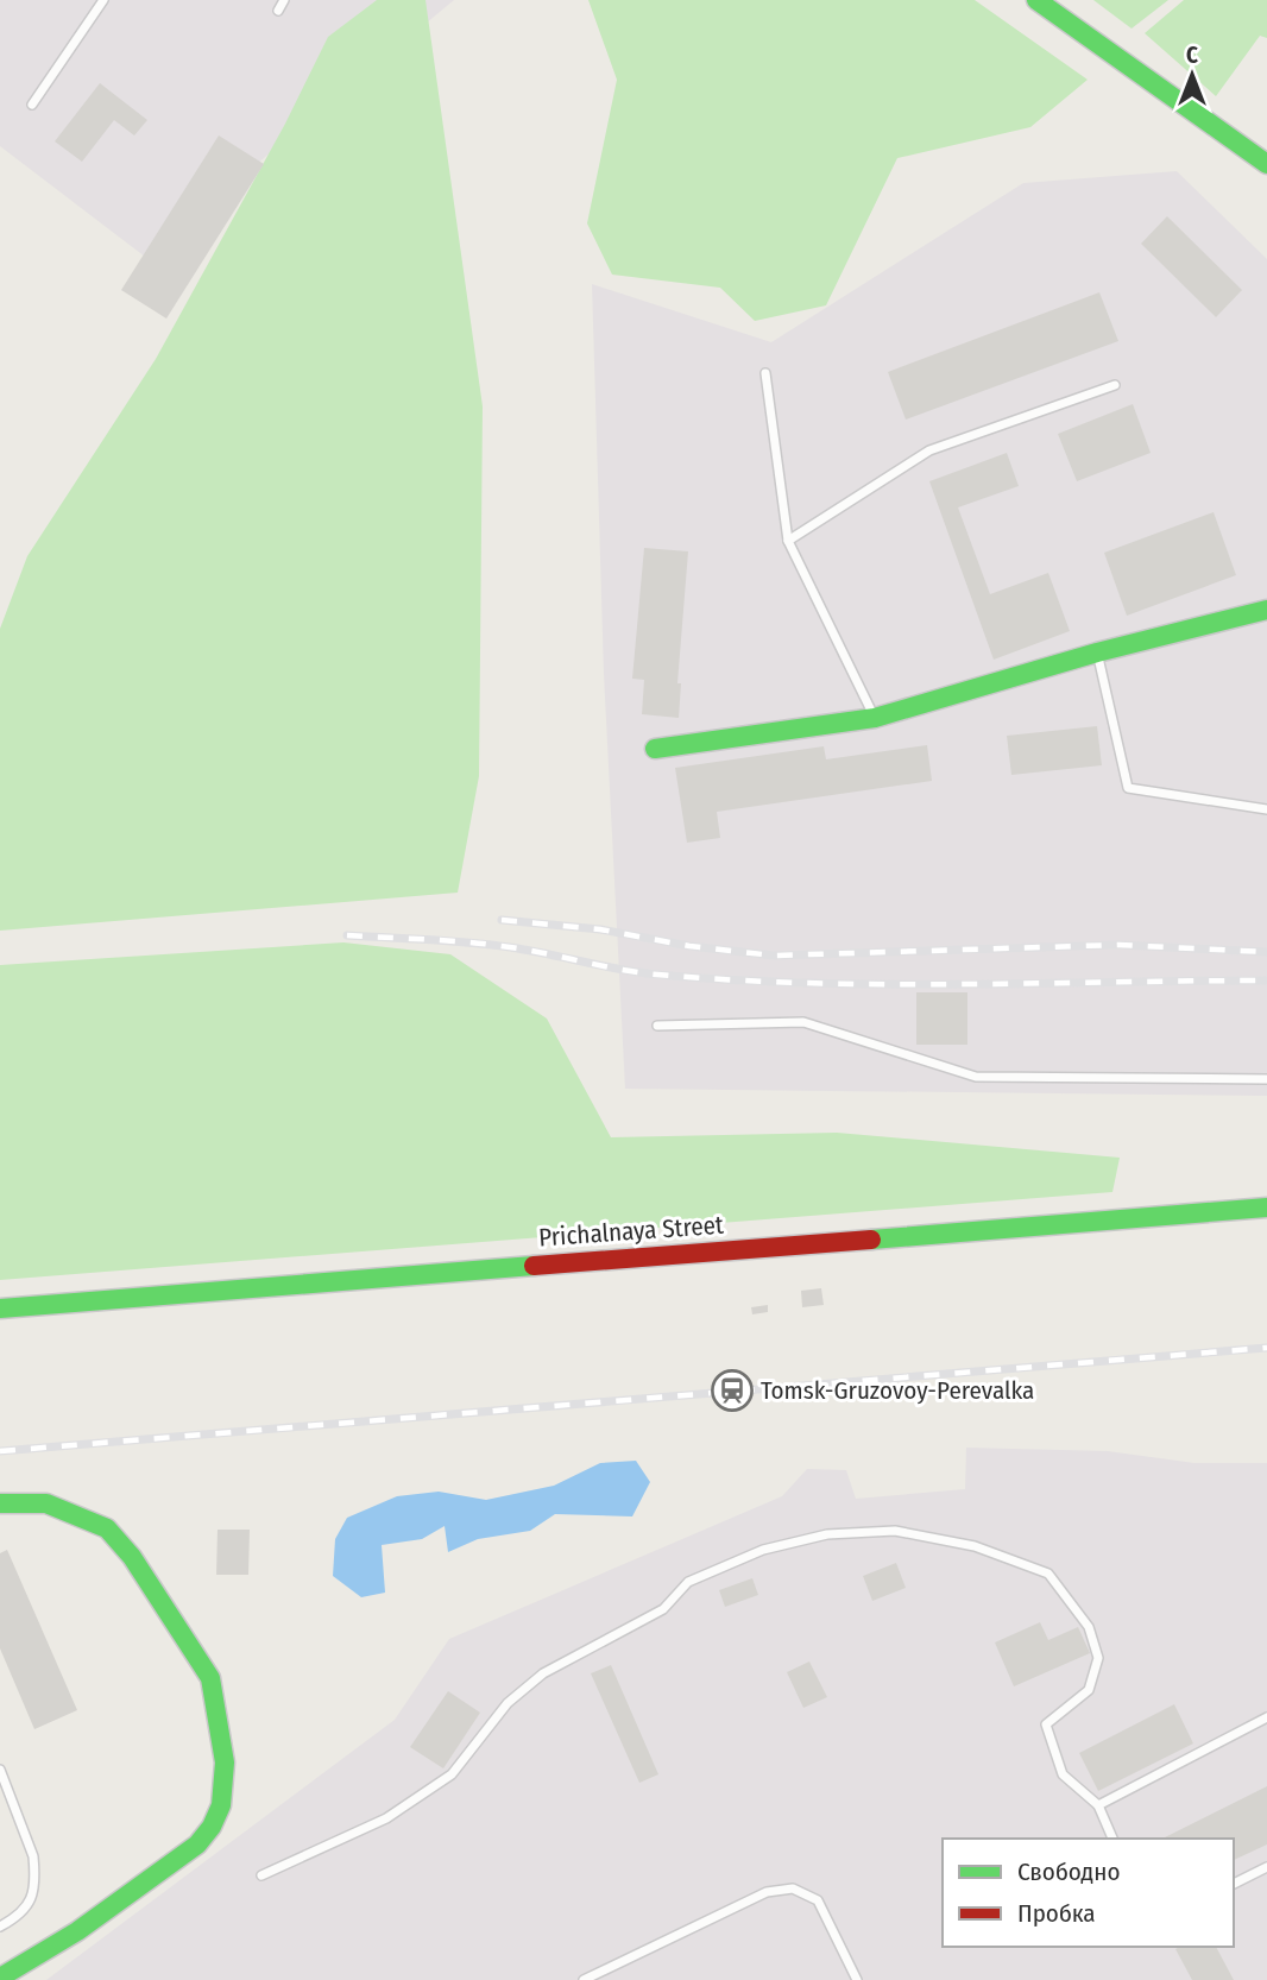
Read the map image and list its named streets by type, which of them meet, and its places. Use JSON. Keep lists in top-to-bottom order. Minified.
{"streets":{"street":["Prichalnaya Street"]},"places":{"station":["Tomsk-Gruzovoy-Perevalka"]},"legend":["Свободно","Пробка"],"north":"top"}
